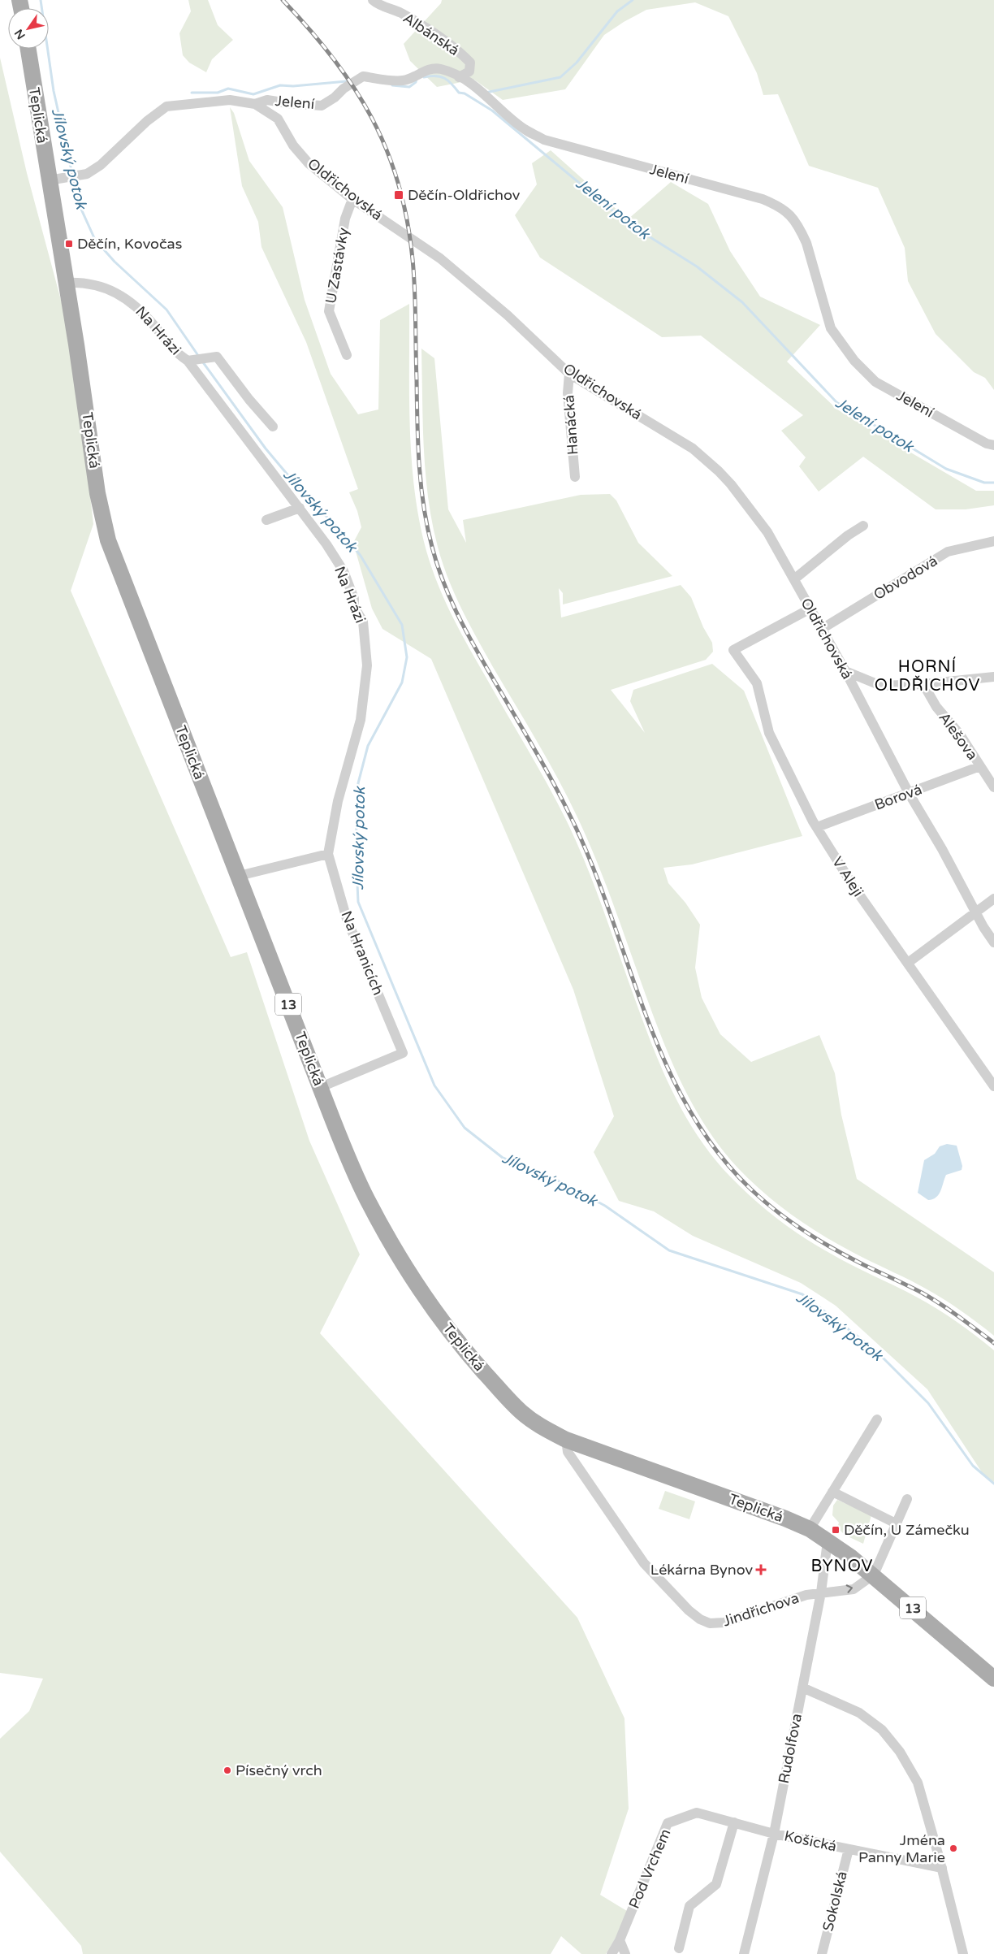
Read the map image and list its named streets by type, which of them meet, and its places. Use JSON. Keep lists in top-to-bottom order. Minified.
{"streets":{"main road":["Teplická","13"],"street":["Albánská","Jelení","Oldřichovská","U Zastávky","Na Hrázi","Hanácká","Obvodová","Alešova","Borová","V Aleji","Na Hranicích","Jindřichova","Rudolfova","Košická","Pod Vrchem","Sokolská"]},"crossings":[["Albánská","Jelení"],["Jelení","Oldřichovská"],["Teplická","Oldřichovská"],["Teplická","Na Hrázi"],["Teplická","Na Hranicích"],["Teplická","Jindřichova"],["Teplická","Rudolfova"],["Oldřichovská","U Zastávky"],["Oldřichovská","Hanácká"],["Oldřichovská","Obvodová"],["Oldřichovská","Borová"],["Oldřichovská","V Aleji"],["Na Hrázi","Na Hranicích"],["Alešova","Borová"],["Borová","V Aleji"],["Jindřichova","Rudolfova"],["Rudolfova","Košická"],["Rudolfova","Pod Vrchem"],["Košická","Pod Vrchem"],["Košická","Sokolská"]],"districts":["HORNÍ OLDŘICHOV","BYNOV"],"water":["Jílovský potok","Jelení potok"],"places":{"transit":["Děčín-Oldřichov","Děčín, Kovočas","Děčín, U Zámečku"],"health":["Lékárna Bynov"],"other":["Písečný vrch","Jména Panny Marie"]},"north":"bottom left"}
